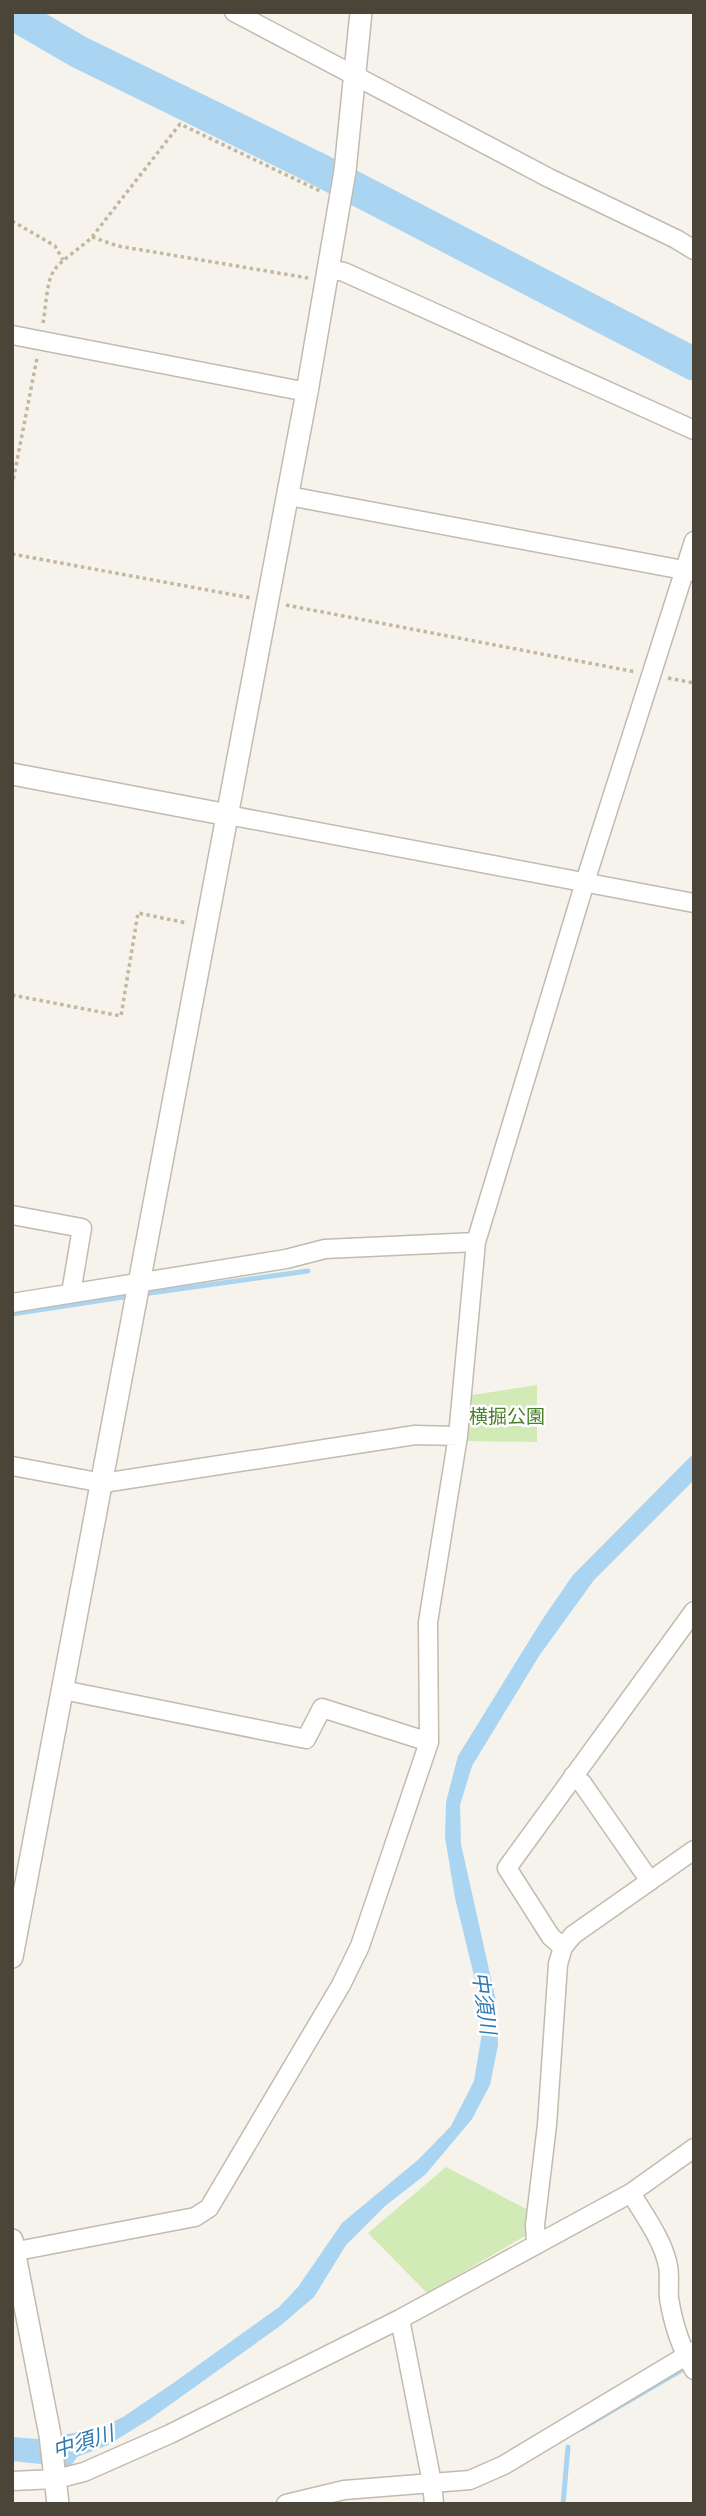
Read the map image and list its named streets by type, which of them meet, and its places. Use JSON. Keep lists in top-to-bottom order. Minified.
{"water":["中須川"],"parks":["横掘公園"]}
